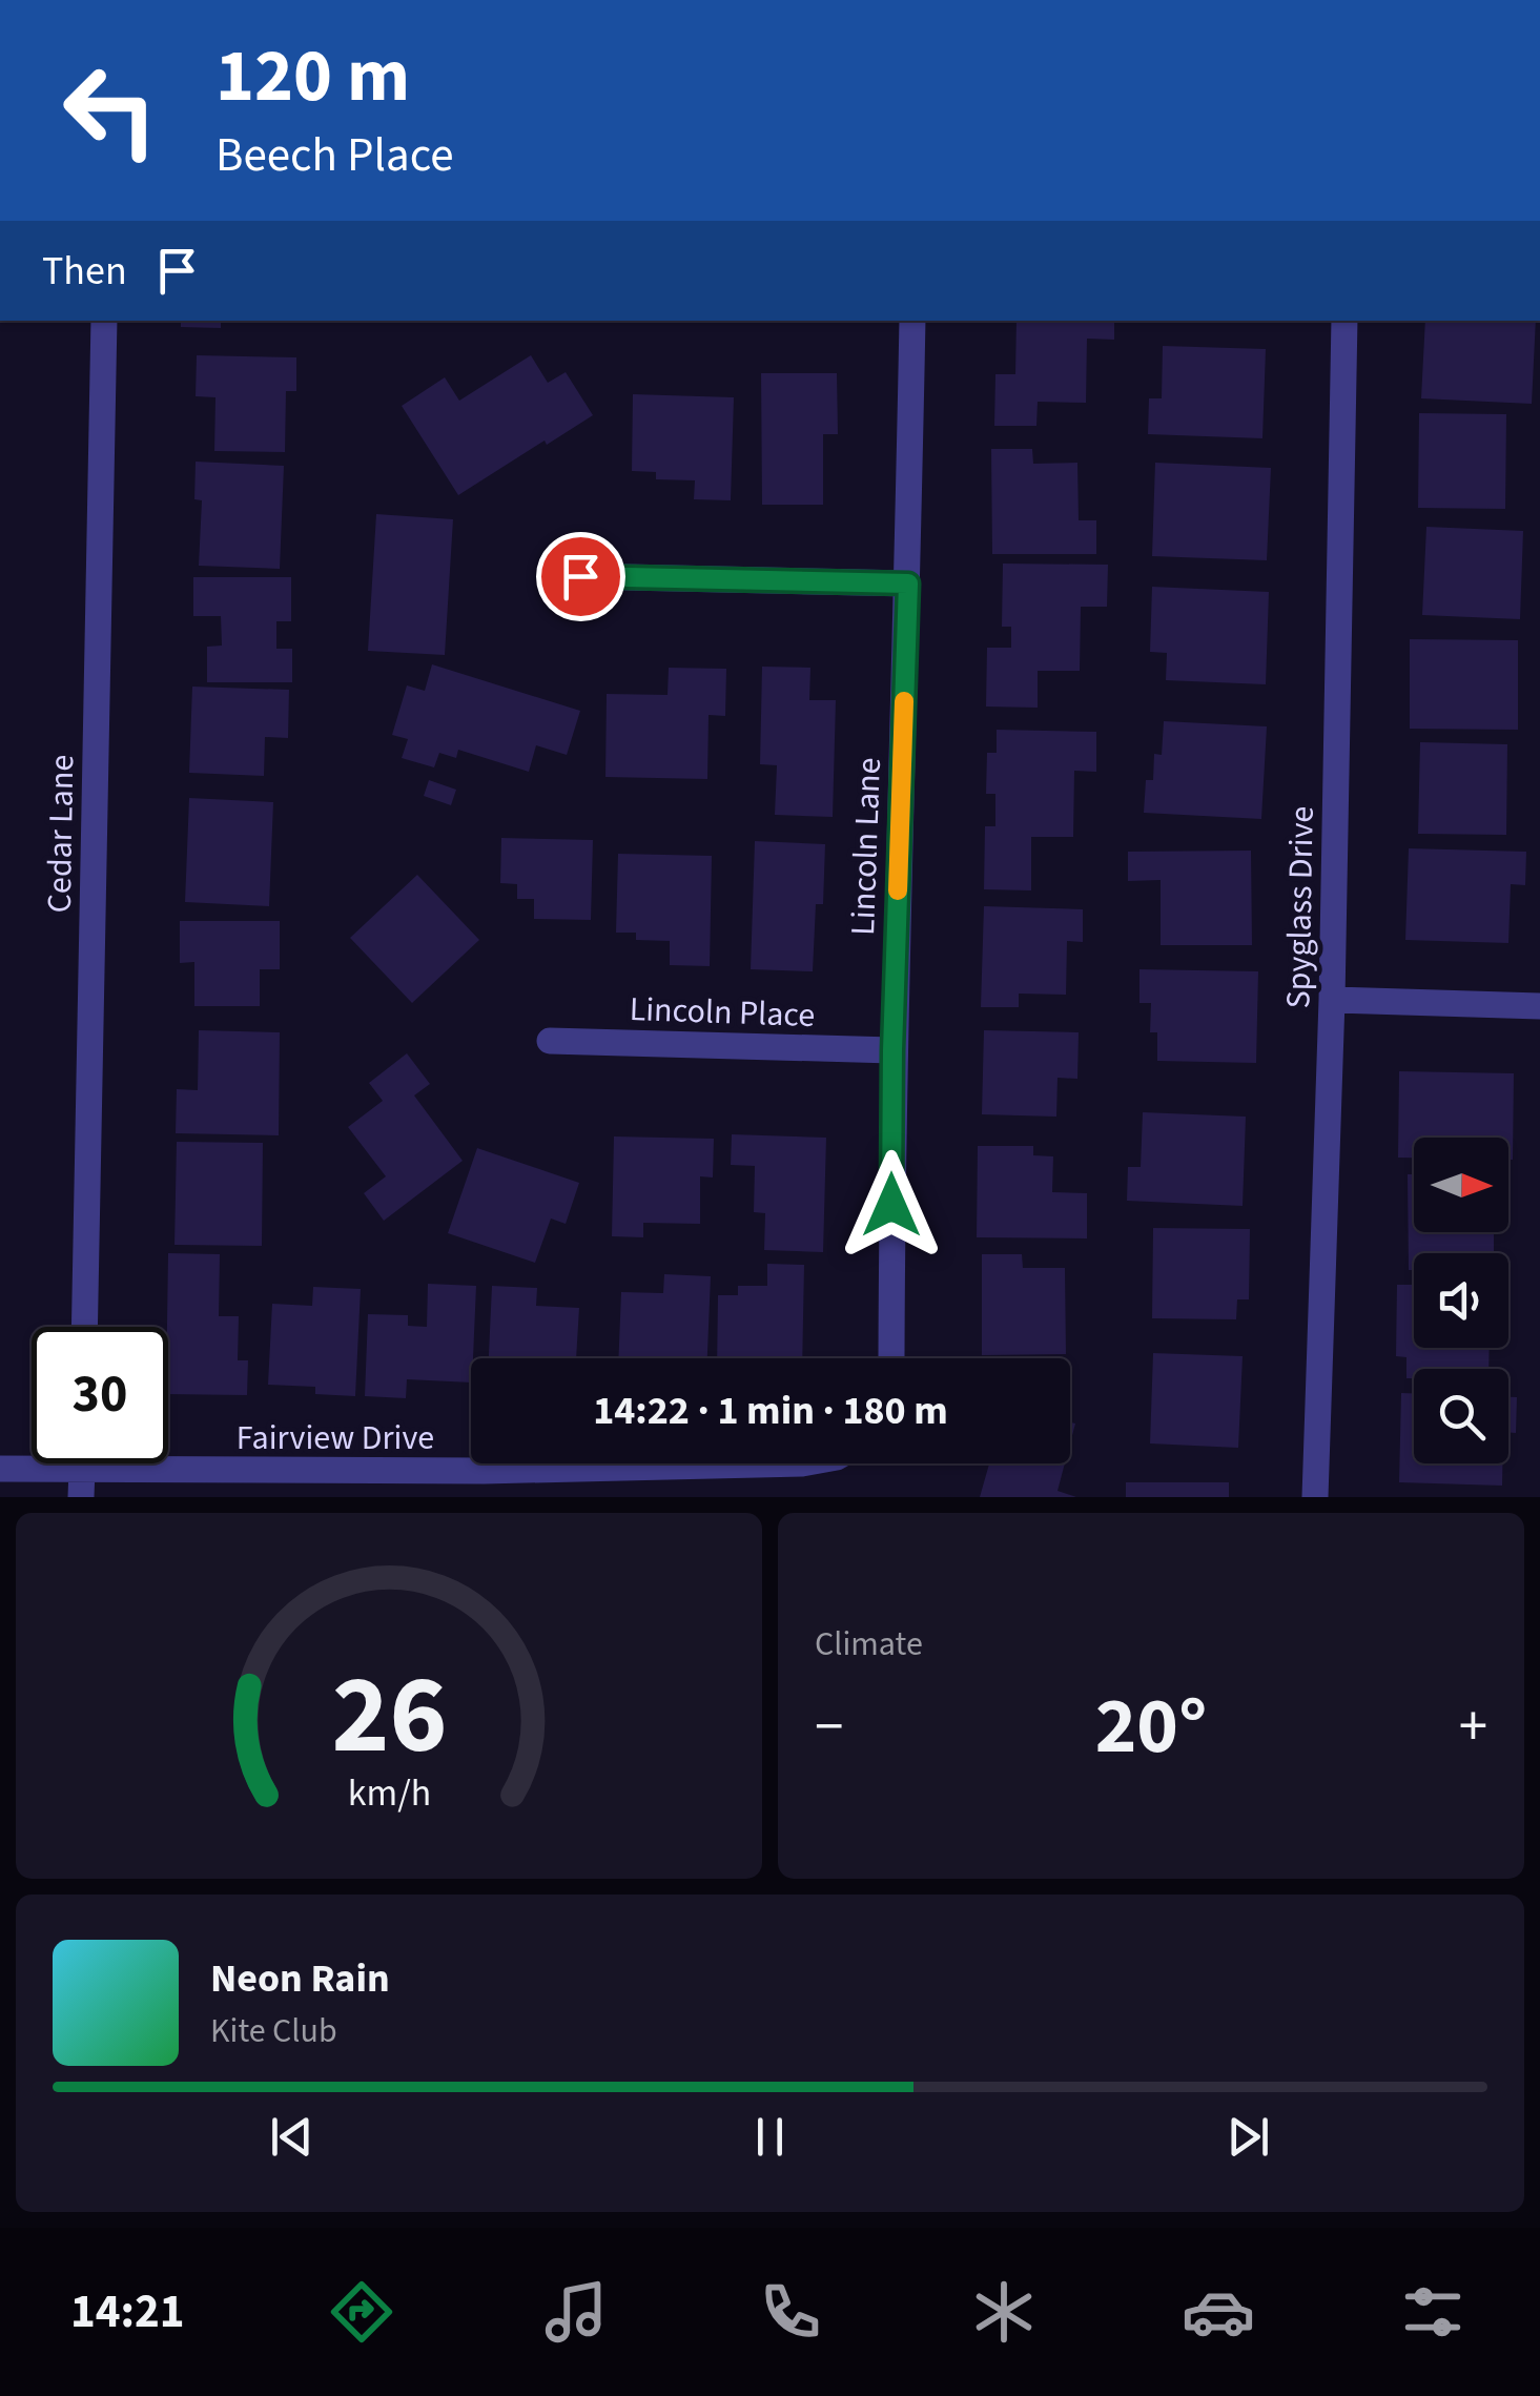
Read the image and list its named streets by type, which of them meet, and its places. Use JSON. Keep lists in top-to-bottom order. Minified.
{"streets":{"street":["Cedar Lane","Lincoln Lane","Spyglass Drive","Lincoln Place","Fairview Drive"]},"crossings":[["Lincoln Lane","Lincoln Place"]],"north":"right","page":{"turn":["120 m","Beech Place"],"then":"Then","limit":"30","trip":"14:22 · 1 min · 180 m","tile":"Climate","heat":["−","20°","+"],"song":["Neon Rain","Kite Club"],"tabs":"14:21","gauge":["26","km/h"]}}
